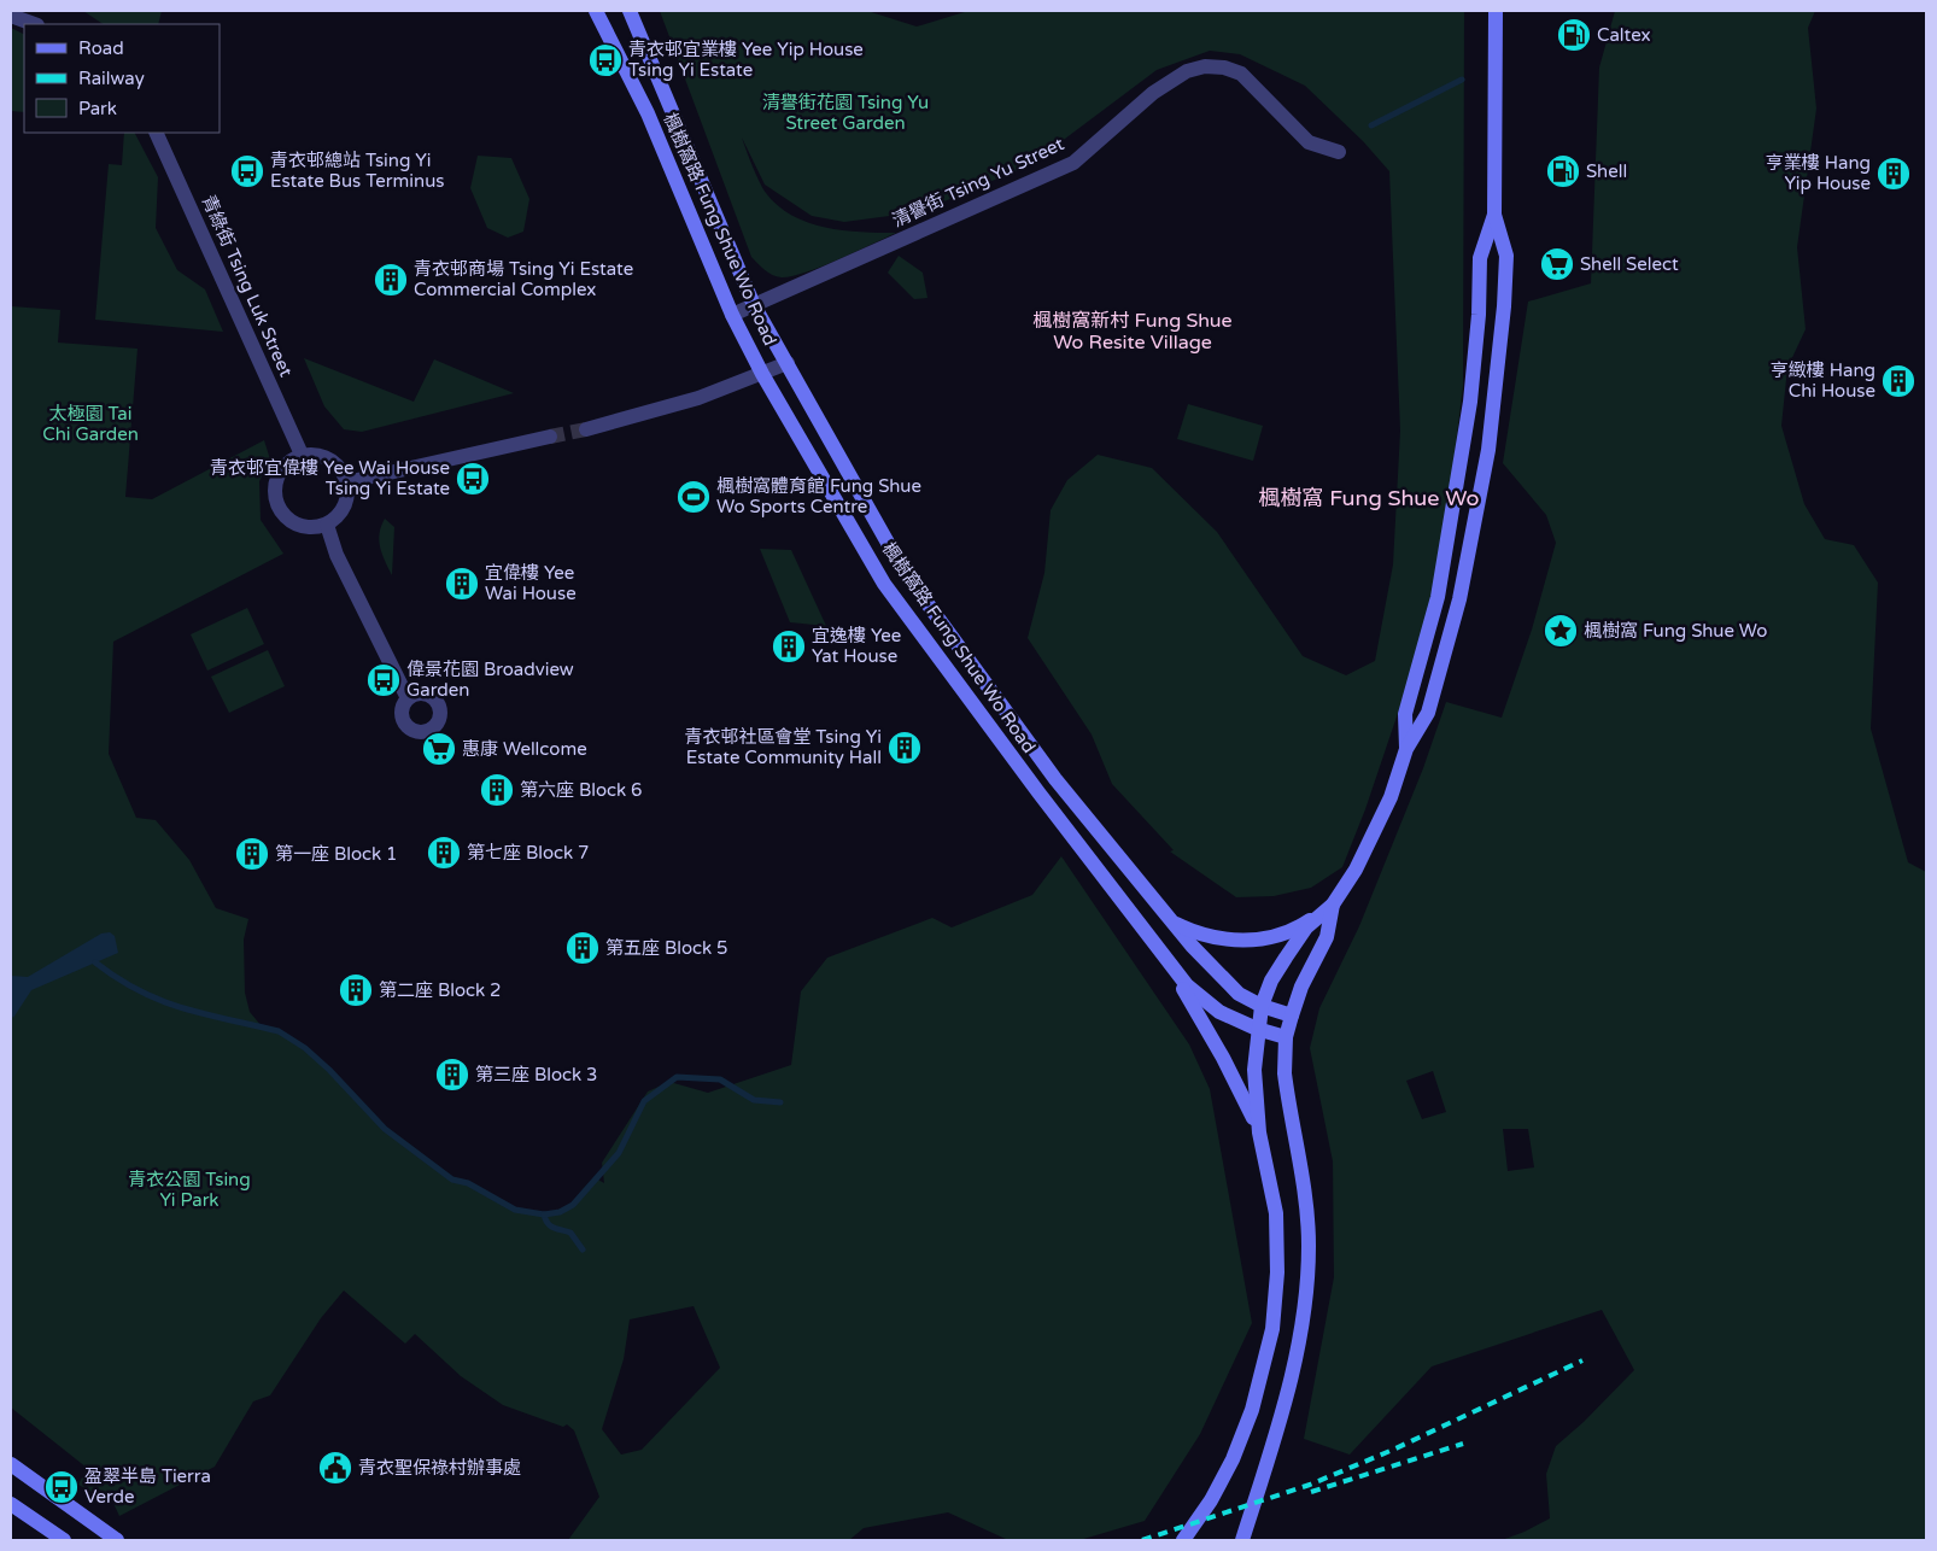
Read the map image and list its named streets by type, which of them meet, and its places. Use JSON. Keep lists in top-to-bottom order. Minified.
{"streets":{"main road":["楓樹窩路 Fung Shue Wo Road"],"street":["清譽街 Tsing Yu Street","青綠街 Tsing Luk Street"]},"crossings":[["清譽街 Tsing Yu Street","楓樹窩路 Fung Shue Wo Road"]],"districts":["楓樹窩新村 Fung Shue Wo Resite Village","楓樹窩 Fung Shue Wo"],"parks":["清譽街花園 Tsing Yu Street Garden","太極園 Tai Chi Garden","青衣公園 Tsing Yi Park"],"places":{"fuel station":["Caltex","Shell"],"bus stop":["青衣邨宜業樓 Yee Yip House Tsing Yi Estate","青衣邨總站 Tsing Yi Estate Bus Terminus","青衣邨宜偉樓 Yee Wai House Tsing Yi Estate","偉景花園 Broadview Garden","盈翠半島 Tierra Verde"],"building":["亨業樓 Hang Yip House","青衣邨商場 Tsing Yi Estate Commercial Complex","亨緻樓 Hang Chi House","宜偉樓 Yee Wai House","宜逸樓 Yee Yat House","青衣邨社區會堂 Tsing Yi Estate Community Hall","第六座 Block 6","第七座 Block 7","第一座 Block 1","第五座 Block 5","第二座 Block 2","第三座 Block 3"],"supermarket":["Shell Select","惠康 Wellcome"],"sports":["楓樹窩體育館 Fung Shue Wo Sports Centre"],"place":["楓樹窩 Fung Shue Wo"],"public building":["青衣聖保祿村辦事處"]},"legend":["Road","Railway","Park"]}
